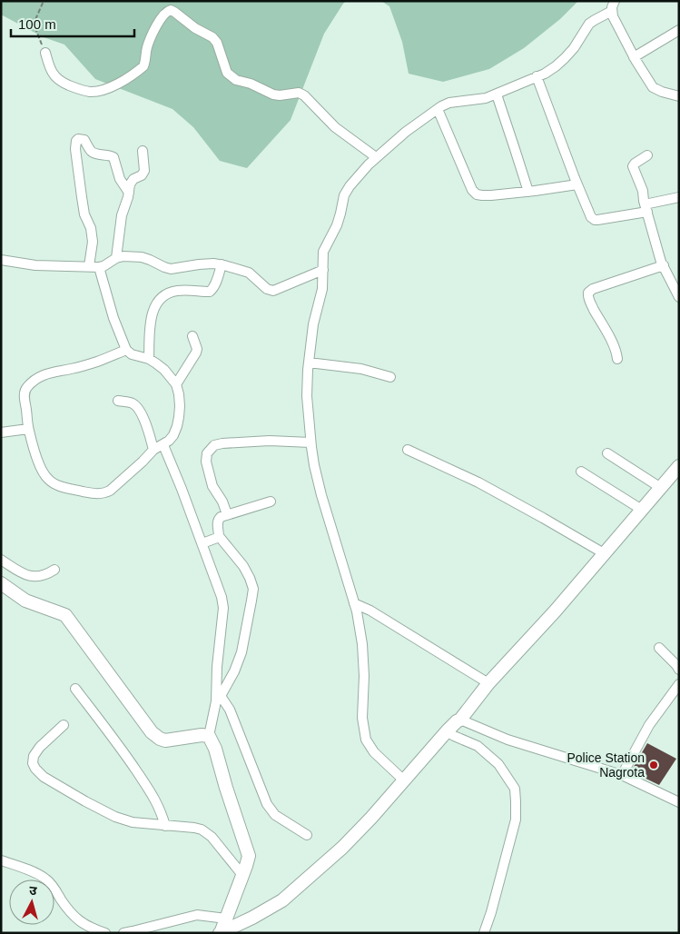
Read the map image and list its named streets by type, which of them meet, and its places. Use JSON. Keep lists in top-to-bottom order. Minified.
{"places":["Police Station Nagrota"],"scale_bar":"100 m","north":"top"}
